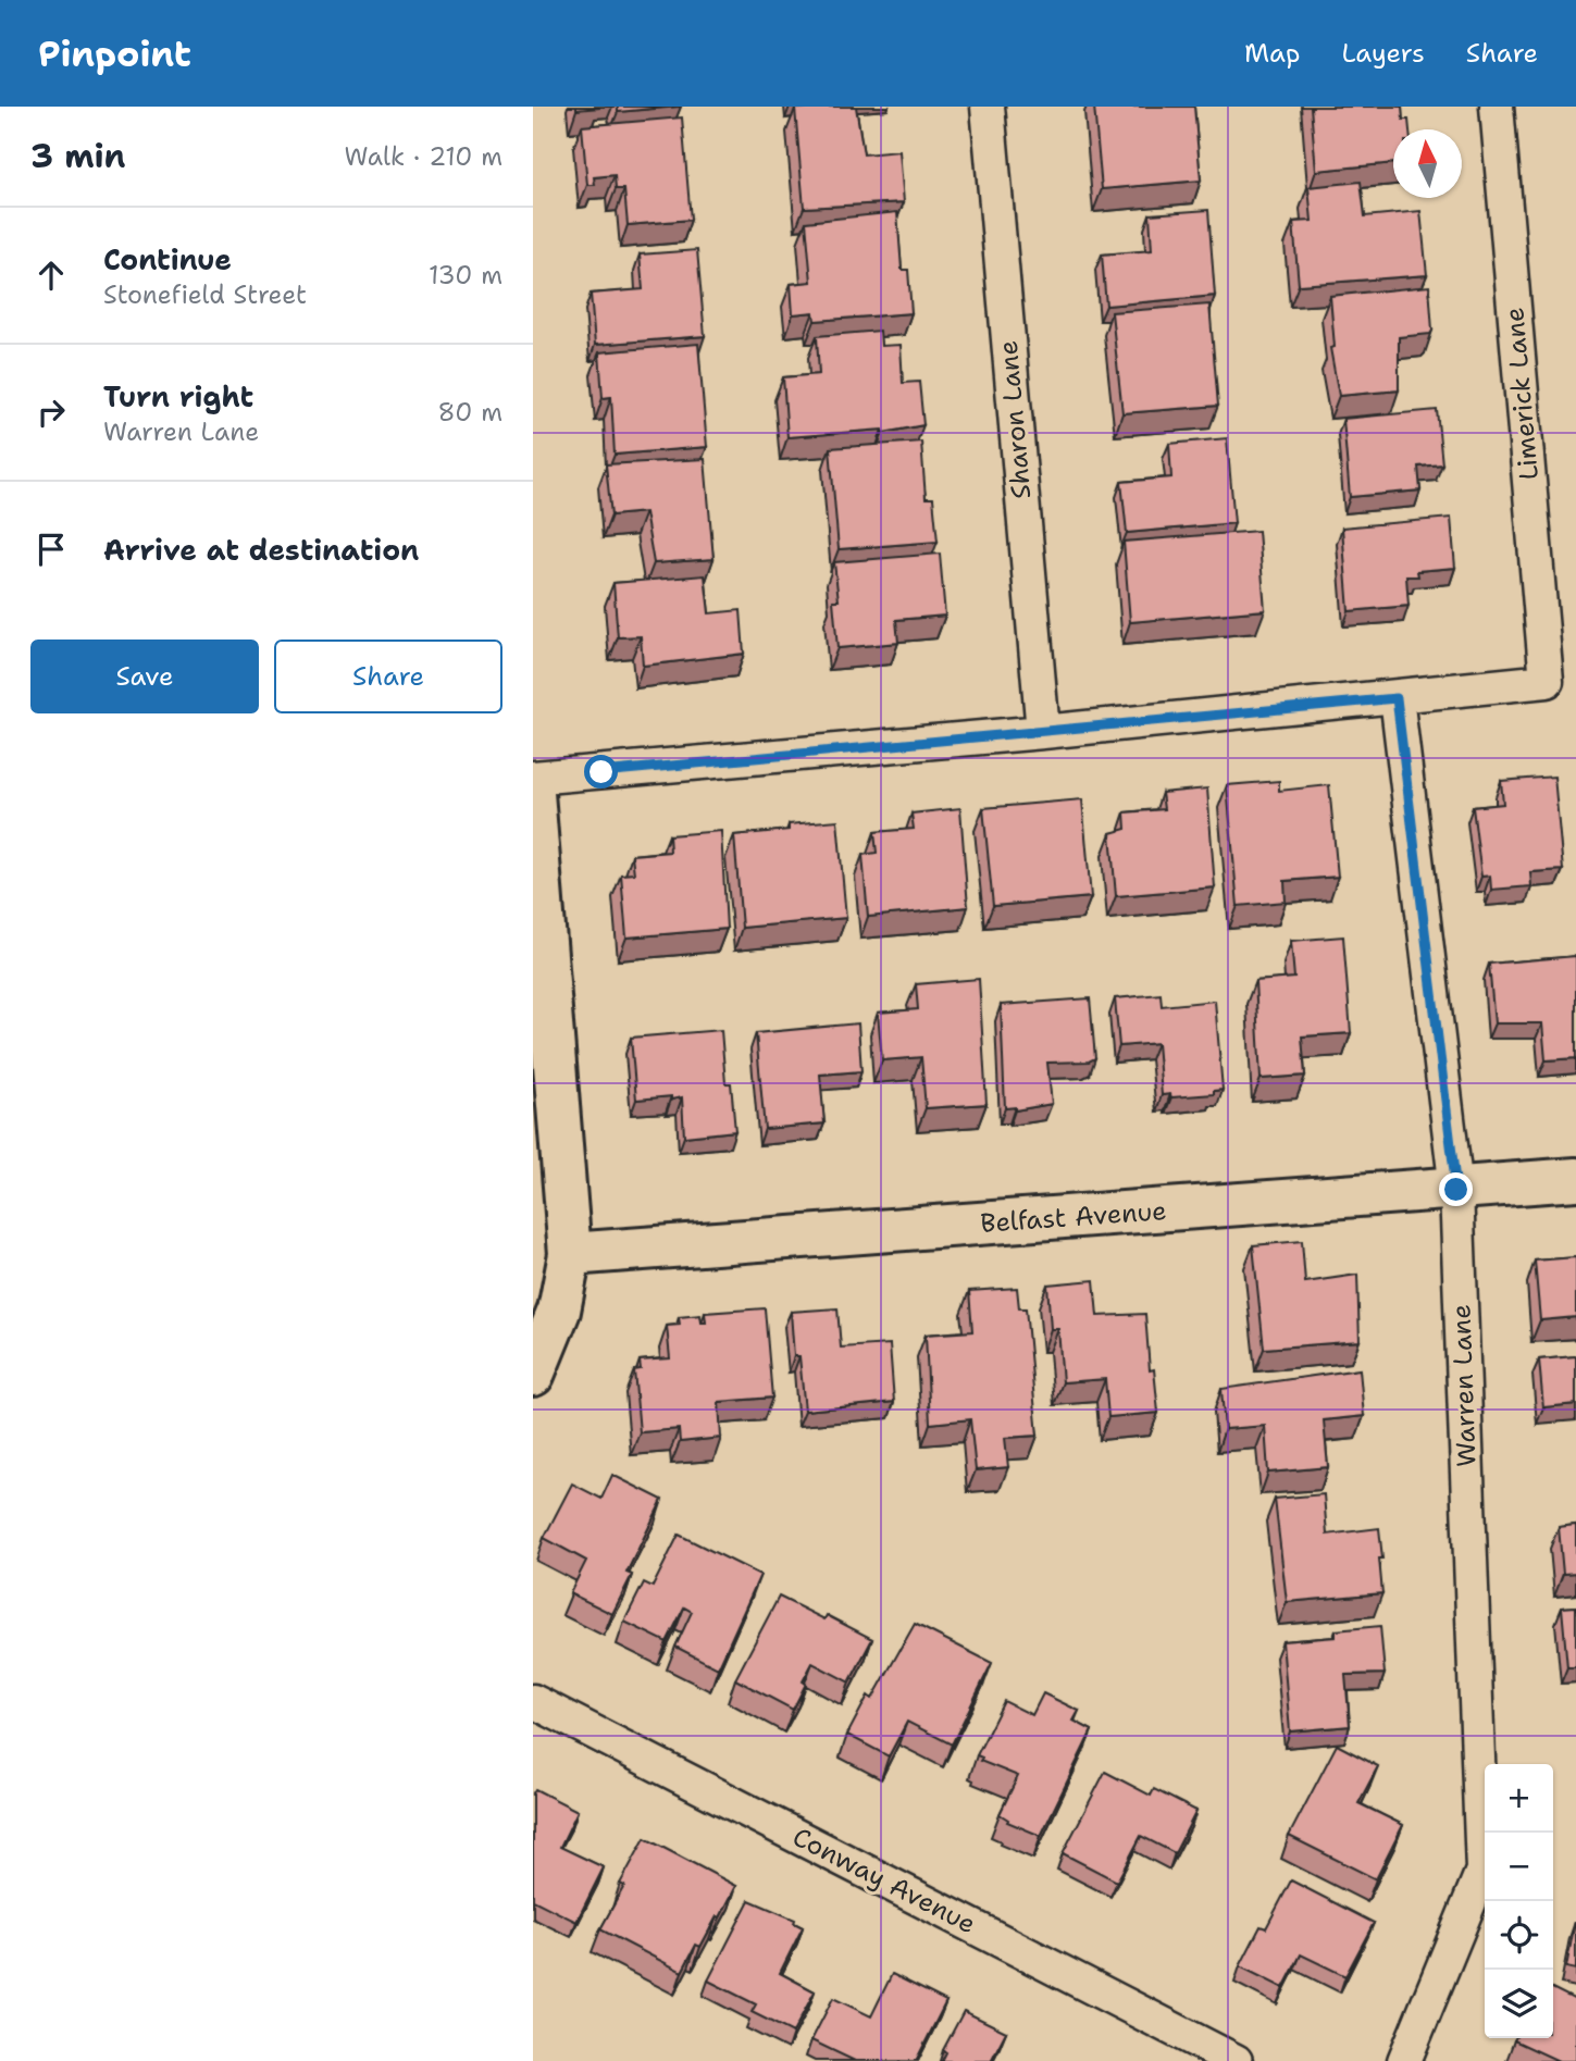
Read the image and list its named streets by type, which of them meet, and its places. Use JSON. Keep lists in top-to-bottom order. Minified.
{"streets":{"street":["Limerick Lane","Sharon Lane","Belfast Avenue","Warren Lane","Conway Avenue"]},"crossings":[["Limerick Lane","Warren Lane"],["Belfast Avenue","Warren Lane"]],"north":"top","page":{"header":"Pinpoint","nav":["Map","Layers","Share"],"heading":["3 min","Walk · 210 m"],"list":[["Continue","Stonefield Street","130 m"],["Turn right","Warren Lane","80 m"],"Arrive at destination"],"buttons":["Save","Share"],"map_buttons":["+","−"]}}
